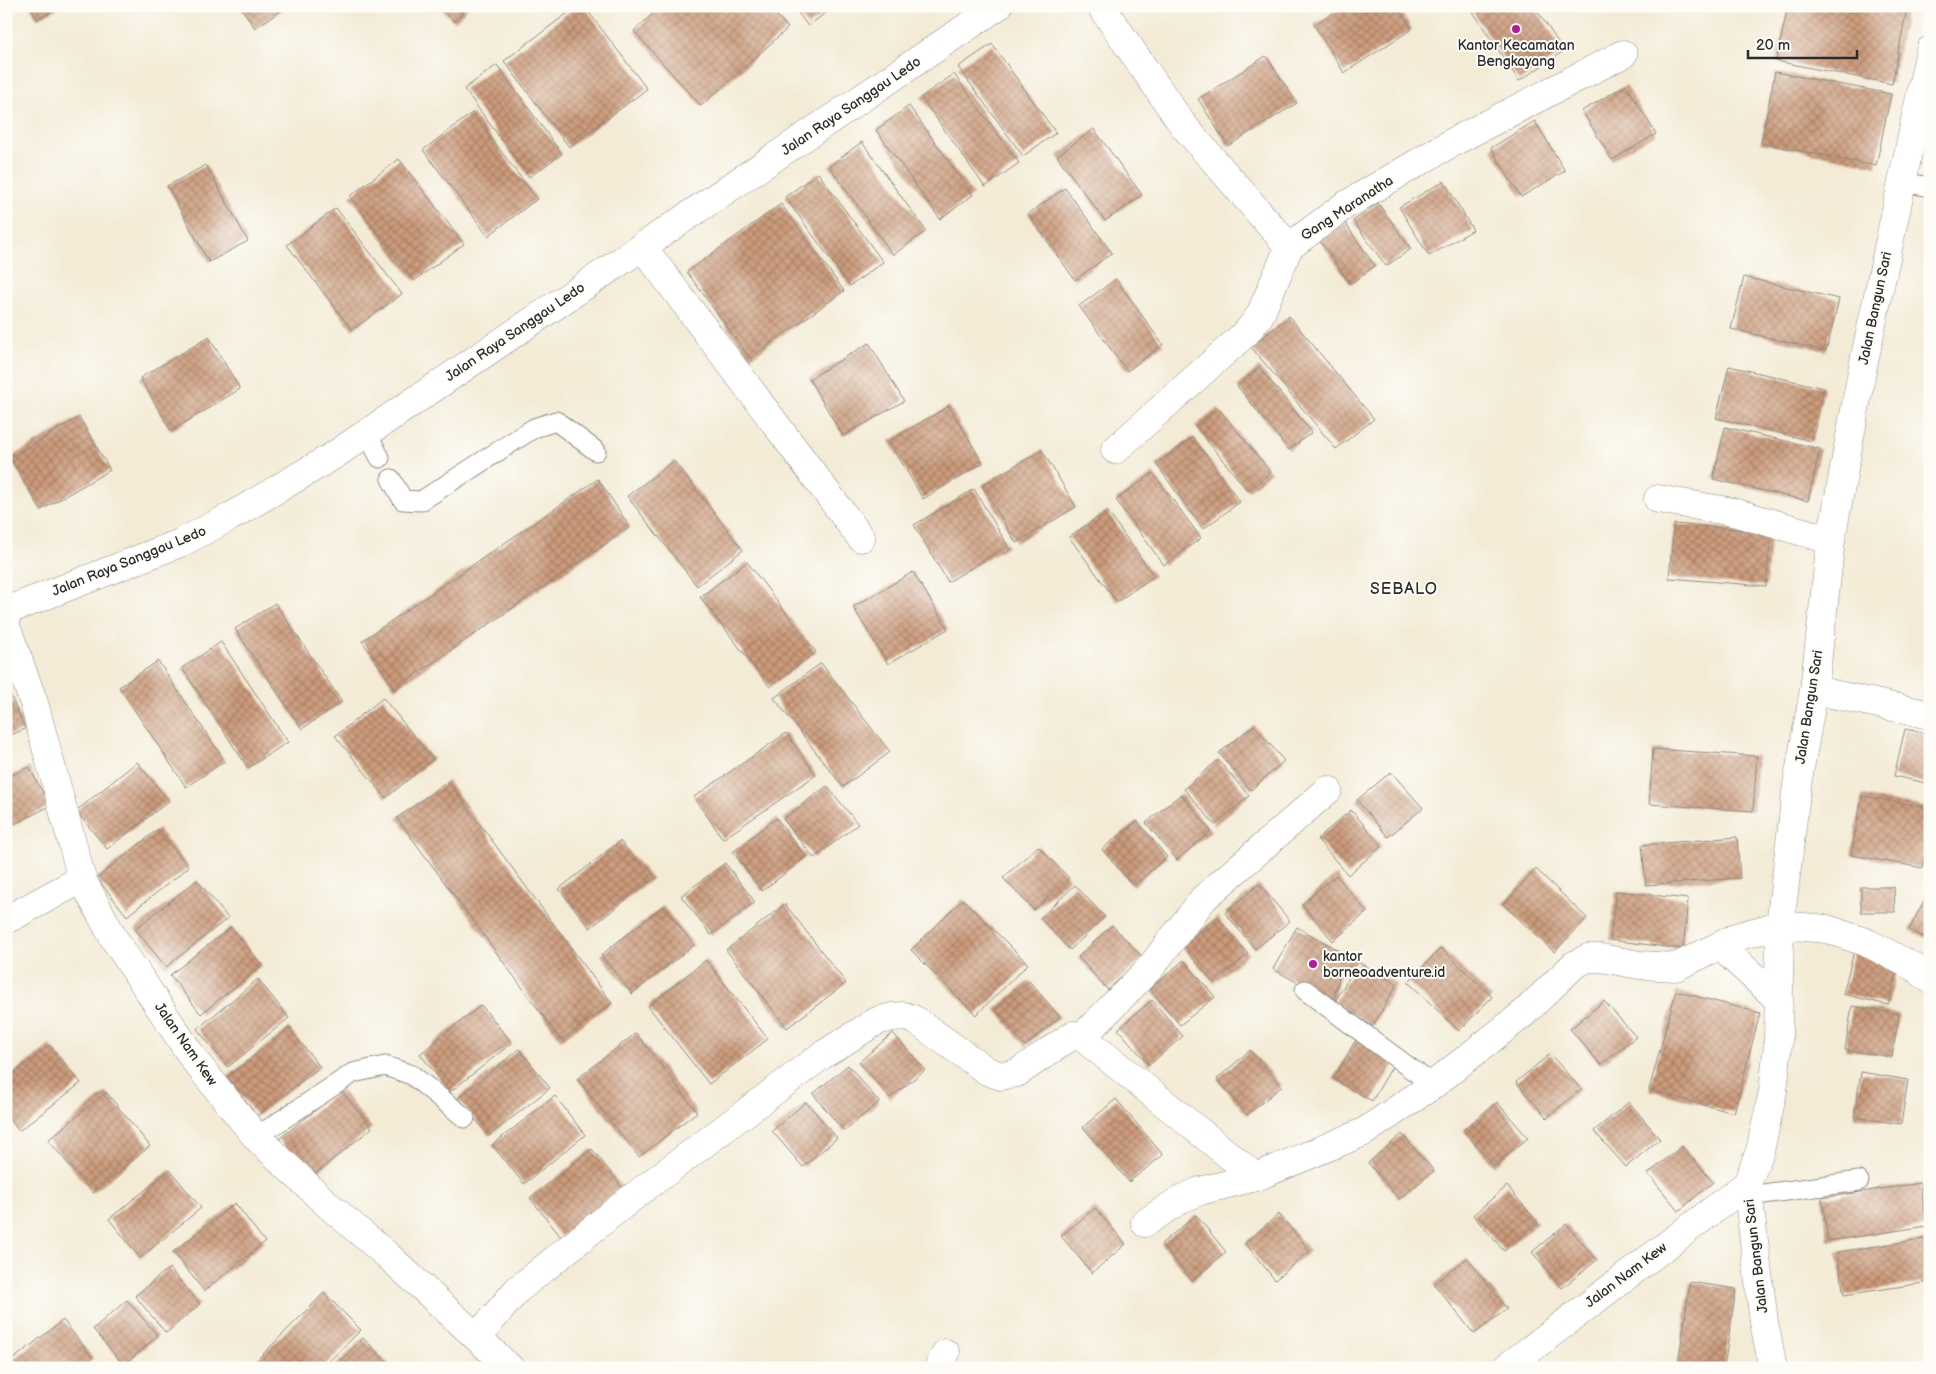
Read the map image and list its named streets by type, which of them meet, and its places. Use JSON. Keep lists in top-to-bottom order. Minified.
{"streets":{"main road":["Jalan Raya Sanggau Ledo","Gang Maranatha","Jalan Bangun Sari","Jalan Nam Kew"]},"crossings":[["Jalan Bangun Sari","Jalan Nam Kew"]],"districts":["SEBALO"],"places":["Kantor Kecamatan Bengkayang","kantor borneoadventure.id"],"scale_bar":"20 m"}
